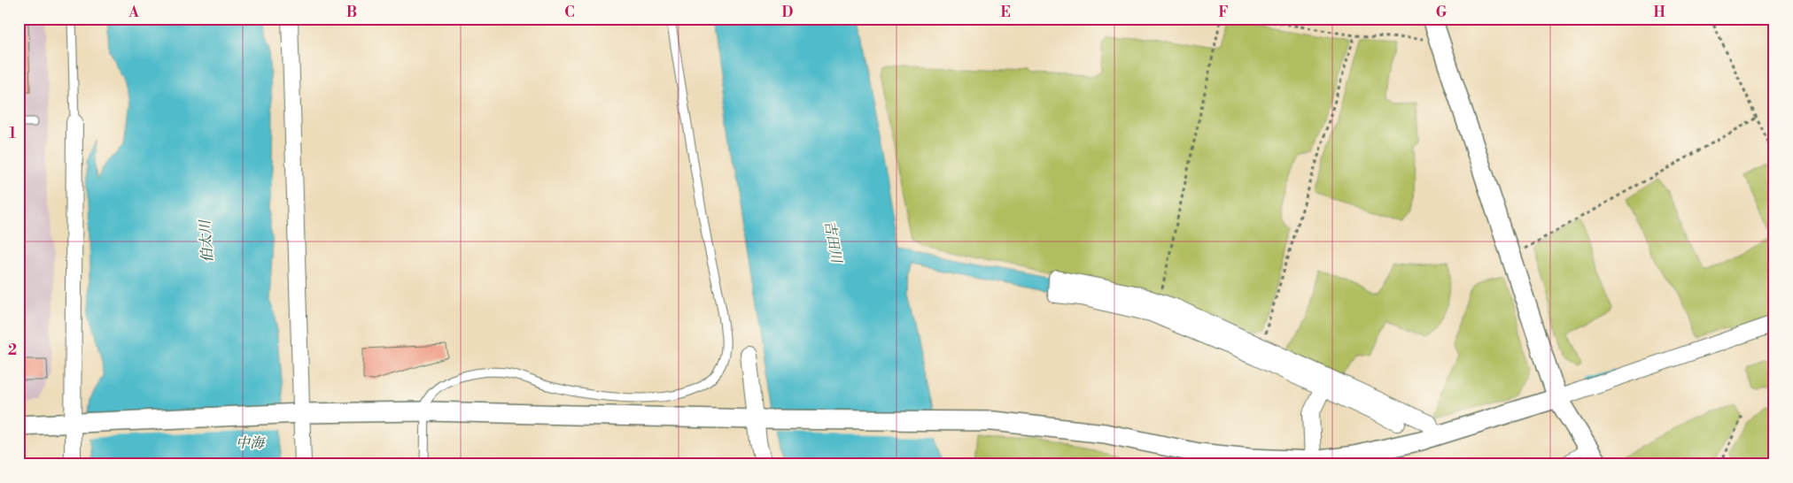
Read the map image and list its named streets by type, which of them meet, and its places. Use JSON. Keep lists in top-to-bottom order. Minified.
{"water":["伯太川","吉田川","中海"],"grid":{"columns":["A","B","C","D","E","F","G","H"],"rows":["1","2"]}}
